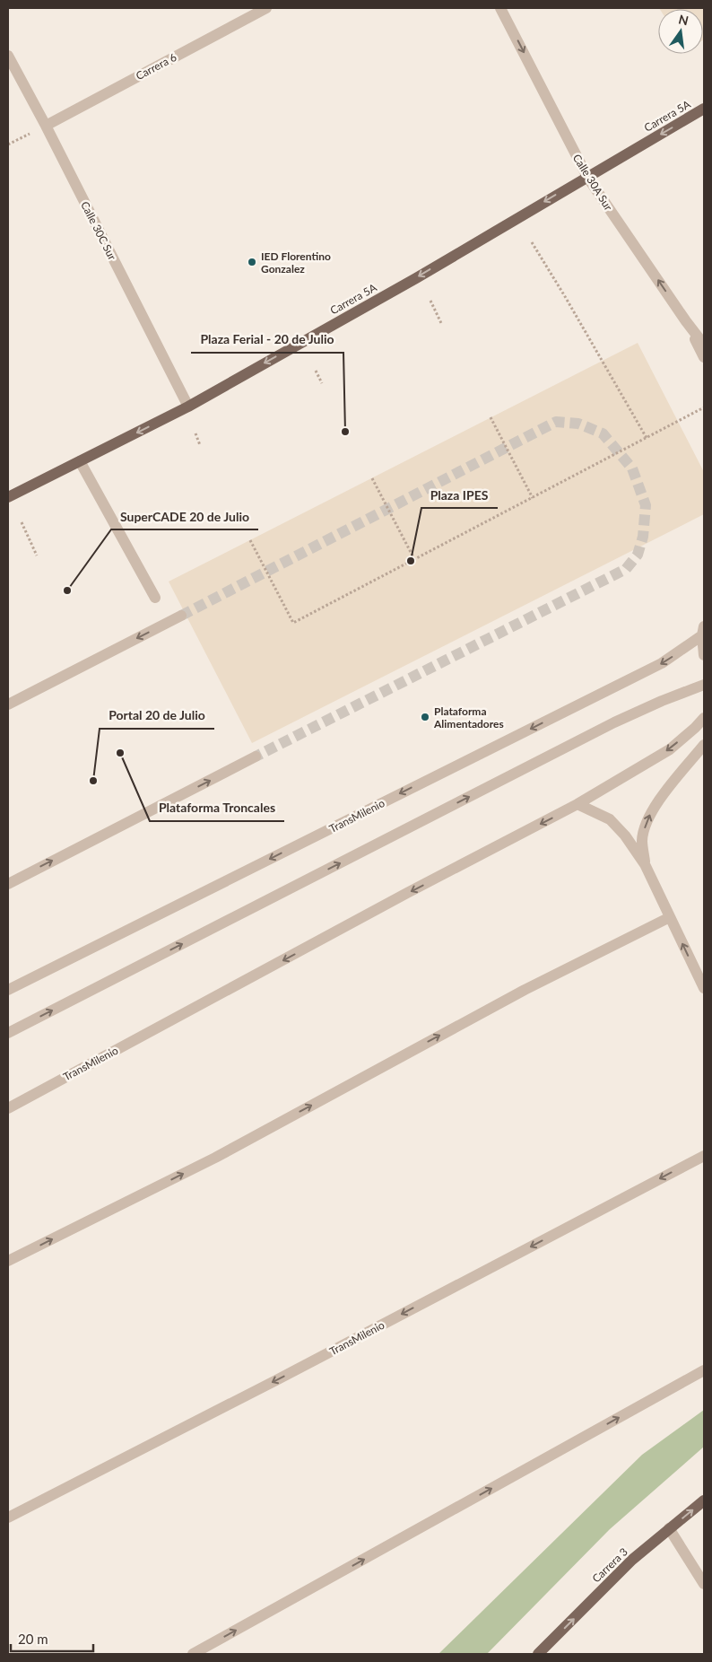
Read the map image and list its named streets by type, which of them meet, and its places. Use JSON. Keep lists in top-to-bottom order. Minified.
{"streets":{"main road":["Carrera 5A","Carrera 3"],"street":["Carrera 6","Calle 30A Sur","Calle 30C Sur","TransMilenio"]},"crossings":[["Carrera 6","Calle 30C Sur"],["Carrera 5A","Calle 30A Sur"],["Carrera 5A","Calle 30C Sur"]],"one_way":["Carrera 5A","Carrera 3"],"places":["IED Florentino Gonzalez","Plaza Ferial - 20 de Julio","Plaza IPES","SuperCADE 20 de Julio","Plataforma Alimentadores","Plataforma Troncales","Portal 20 de Julio"],"scale_bar":"20 m","north":"top"}
